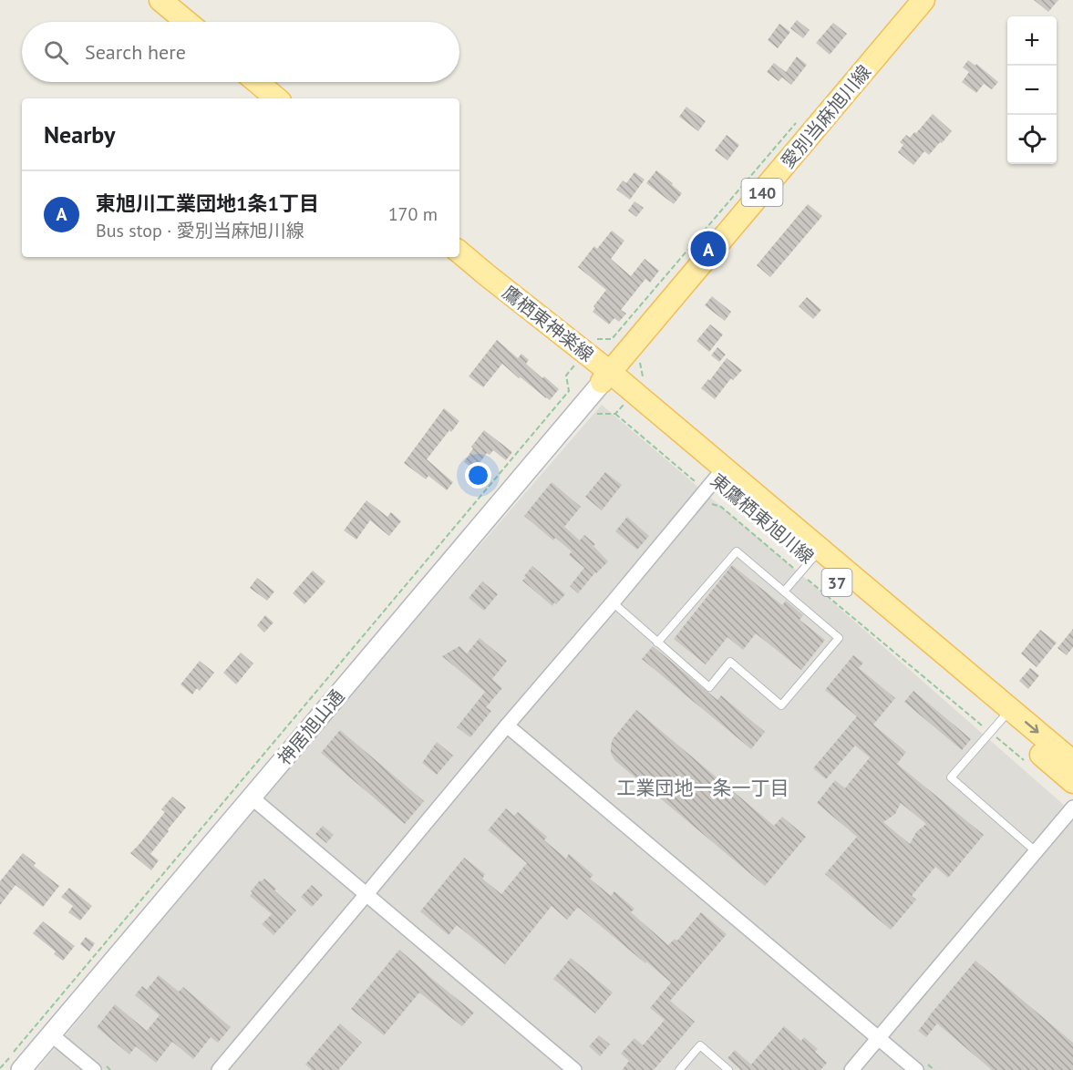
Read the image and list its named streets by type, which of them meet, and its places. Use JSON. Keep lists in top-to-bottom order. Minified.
{"streets":{"main road":["愛別当麻旭川線","140","鷹栖東神楽線","東鷹栖東旭川線","37","神居旭山通"]},"crossings":[["愛別当麻旭川線","鷹栖東神楽線"],["愛別当麻旭川線","東鷹栖東旭川線"],["愛別当麻旭川線","神居旭山通"],["鷹栖東神楽線","東鷹栖東旭川線"],["鷹栖東神楽線","神居旭山通"],["東鷹栖東旭川線","神居旭山通"]],"districts":["工業団地一条一丁目"],"page":{"map_buttons":["+","−"],"search":"Search here","heading":"Nearby","list":[{"mark":"A","name":"東旭川工業団地1条1丁目","note":"Bus stop · 愛別当麻旭川線","value":"170 m"}],"pins":"A"}}
